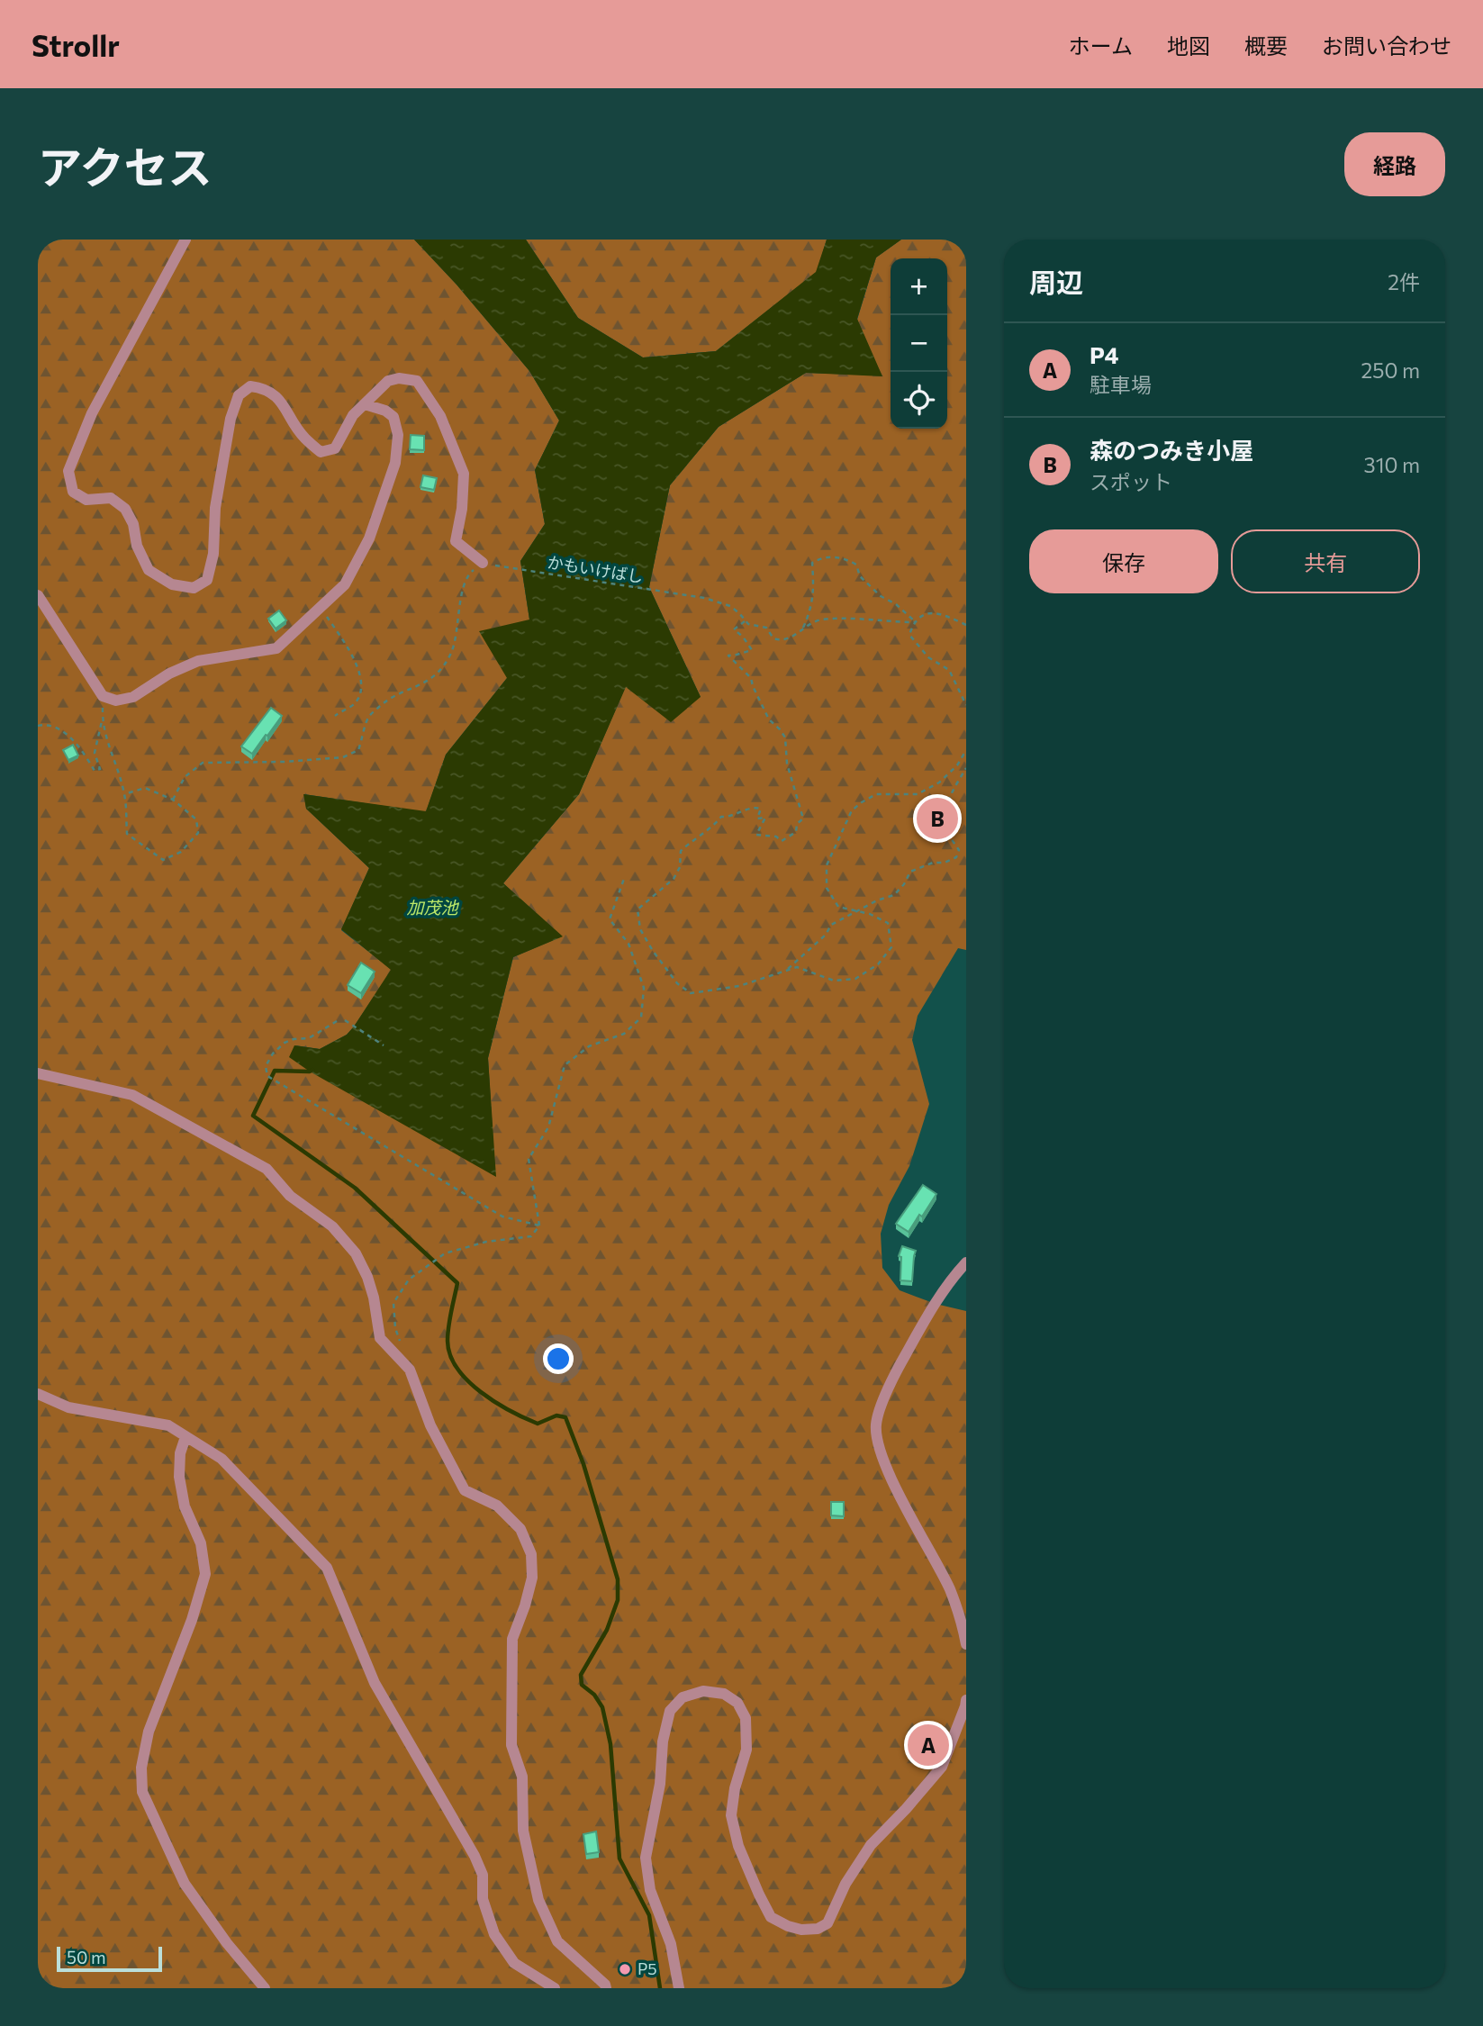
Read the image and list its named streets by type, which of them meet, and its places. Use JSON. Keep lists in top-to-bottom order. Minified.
{"streets":{"path":["かもいけばし"]},"water":["加茂池"],"places":["P5"],"scale_bar":"50 m","page":{"header":"Strollr","nav":["ホーム","地図","概要","お問い合わせ"],"title":"アクセス","buttons":["経路",["保存","共有"]],"heading":["周辺","2件"],"map_buttons":["+","−"],"list":[{"mark":"A","name":"P4","note":"駐車場","value":"250 m"},{"mark":"B","name":"森のつみき小屋","note":"スポット","value":"310 m"}],"pins":["B","A"],"scale":"50 m"}}
